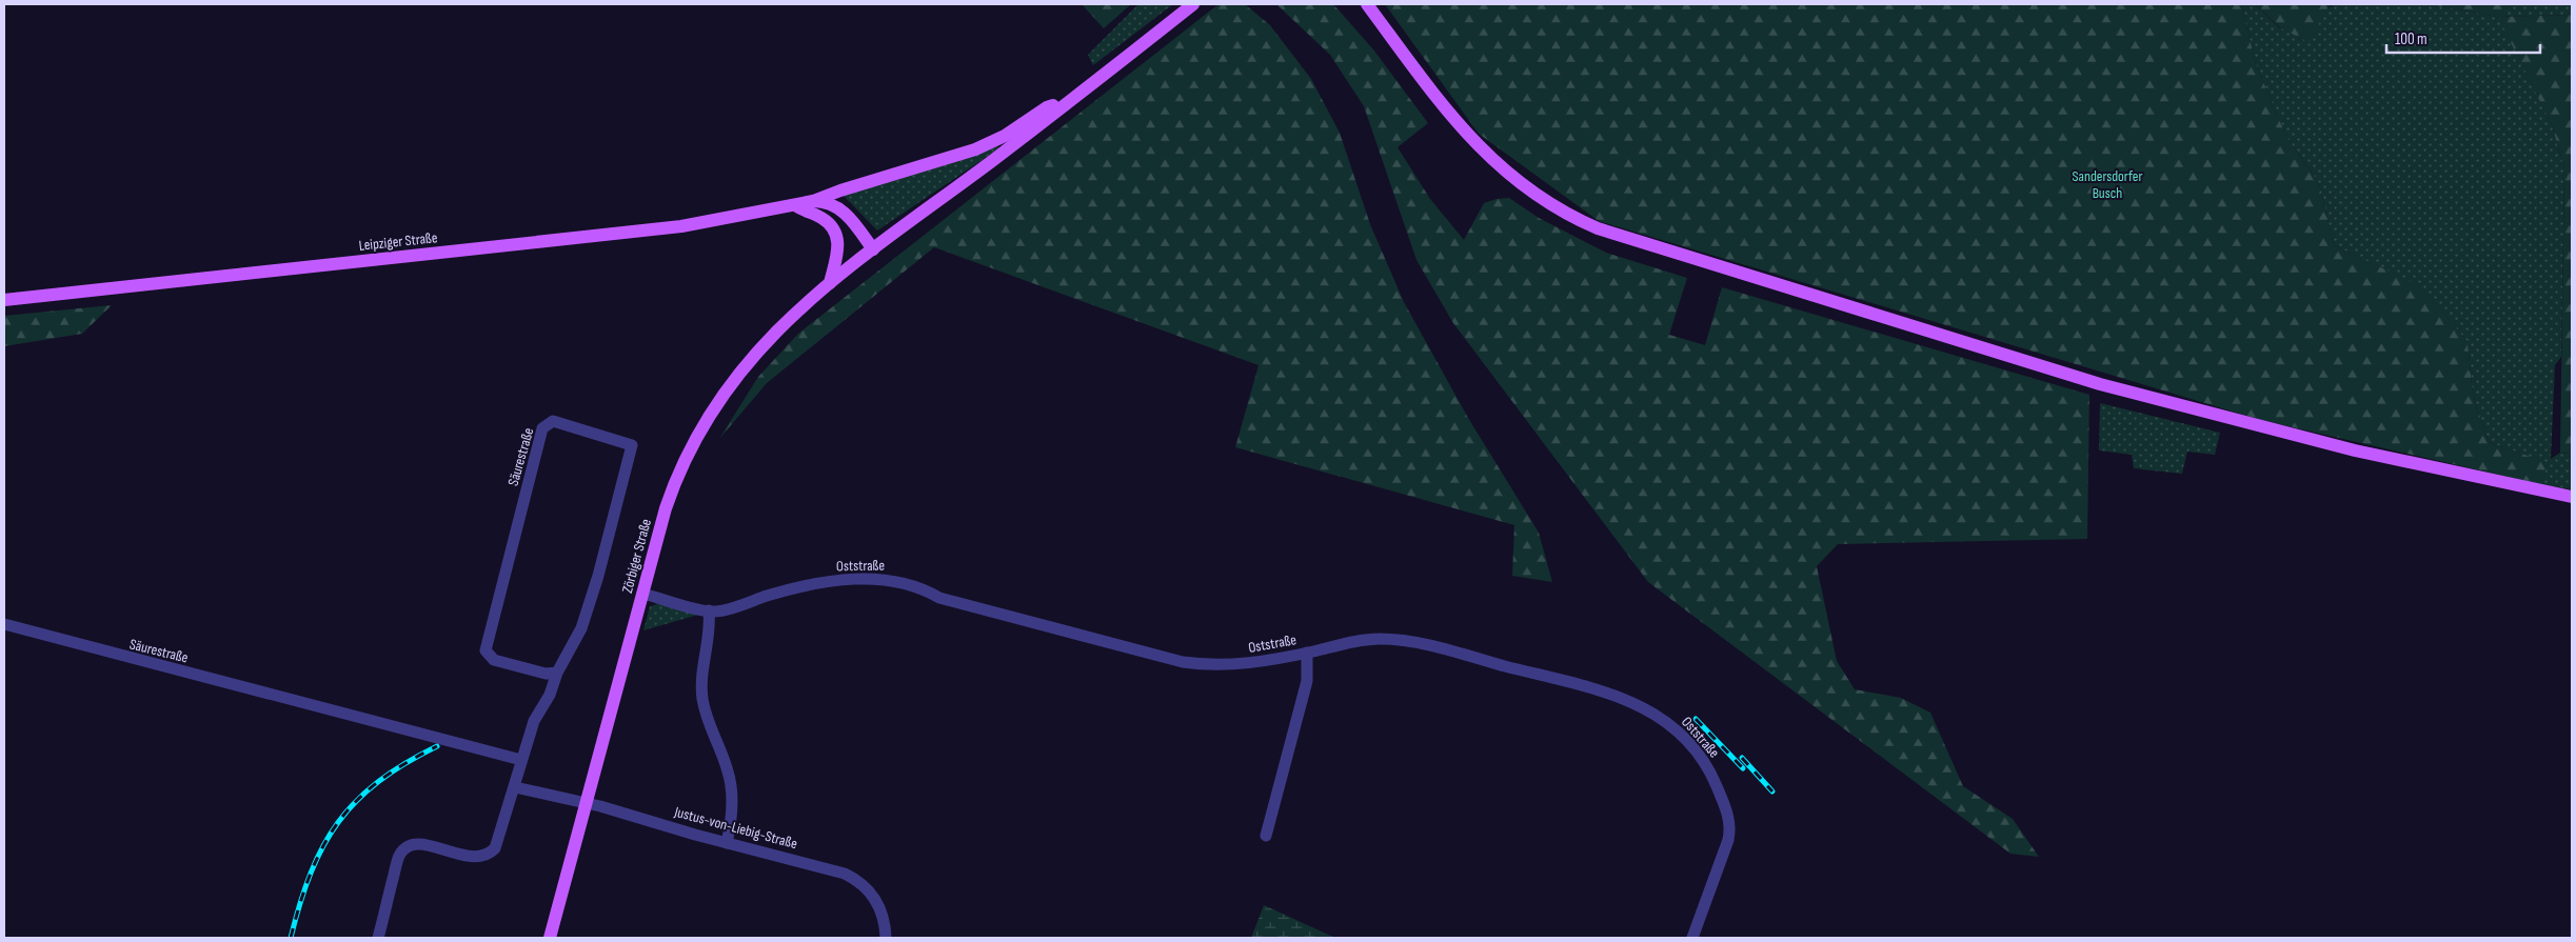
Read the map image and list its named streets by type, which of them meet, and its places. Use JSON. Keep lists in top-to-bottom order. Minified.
{"streets":{"main road":["Leipziger Straße","Zörbiger Straße"],"street":["Säurestraße","Oststraße","Justus-von-Liebig-Straße"]},"crossings":[["Leipziger Straße","Zörbiger Straße"],["Zörbiger Straße","Oststraße"],["Zörbiger Straße","Justus-von-Liebig-Straße"]],"parks":["Sandersdorfer Busch"],"scale_bar":"100 m"}
